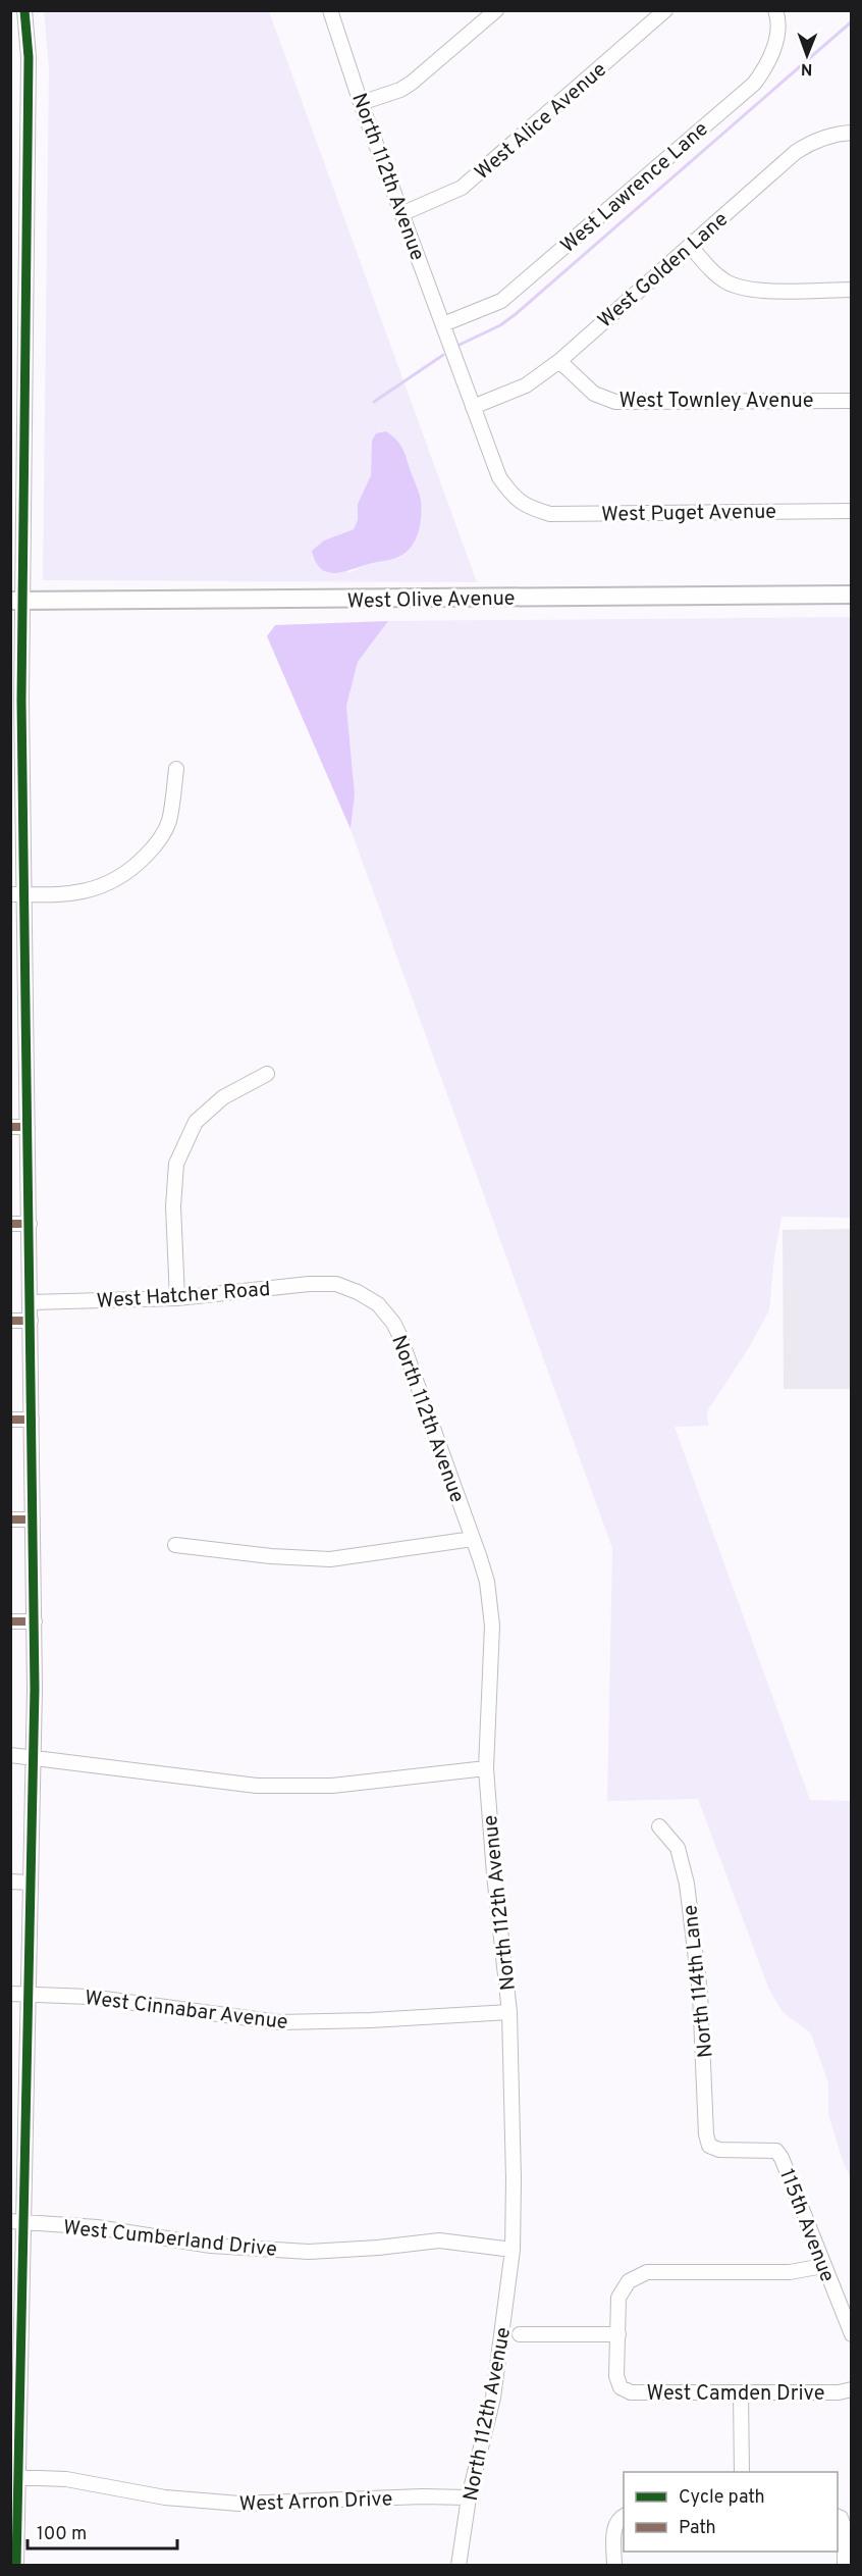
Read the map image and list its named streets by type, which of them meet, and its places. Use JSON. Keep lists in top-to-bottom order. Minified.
{"streets":{"main road":["West Olive Avenue"],"street":["West Alice Avenue","North 112th Avenue","West Lawrence Lane","West Golden Lane","West Townley Avenue","West Puget Avenue","West Hatcher Road","North 114th Lane","West Cinnabar Avenue","115th Avenue","West Cumberland Drive","West Camden Drive","West Arron Drive"]},"crossings":[["West Alice Avenue","North 112th Avenue"],["North 112th Avenue","West Lawrence Lane"],["North 112th Avenue","West Golden Lane"],["North 112th Avenue","West Puget Avenue"],["North 112th Avenue","West Hatcher Road"],["North 112th Avenue","West Cinnabar Avenue"],["North 112th Avenue","West Cumberland Drive"],["North 112th Avenue","West Arron Drive"],["West Golden Lane","West Townley Avenue"],["West Golden Lane","West Puget Avenue"],["North 114th Lane","115th Avenue"]],"legend":["Cycle path","Path"],"scale_bar":"100 m","north":"bottom"}
